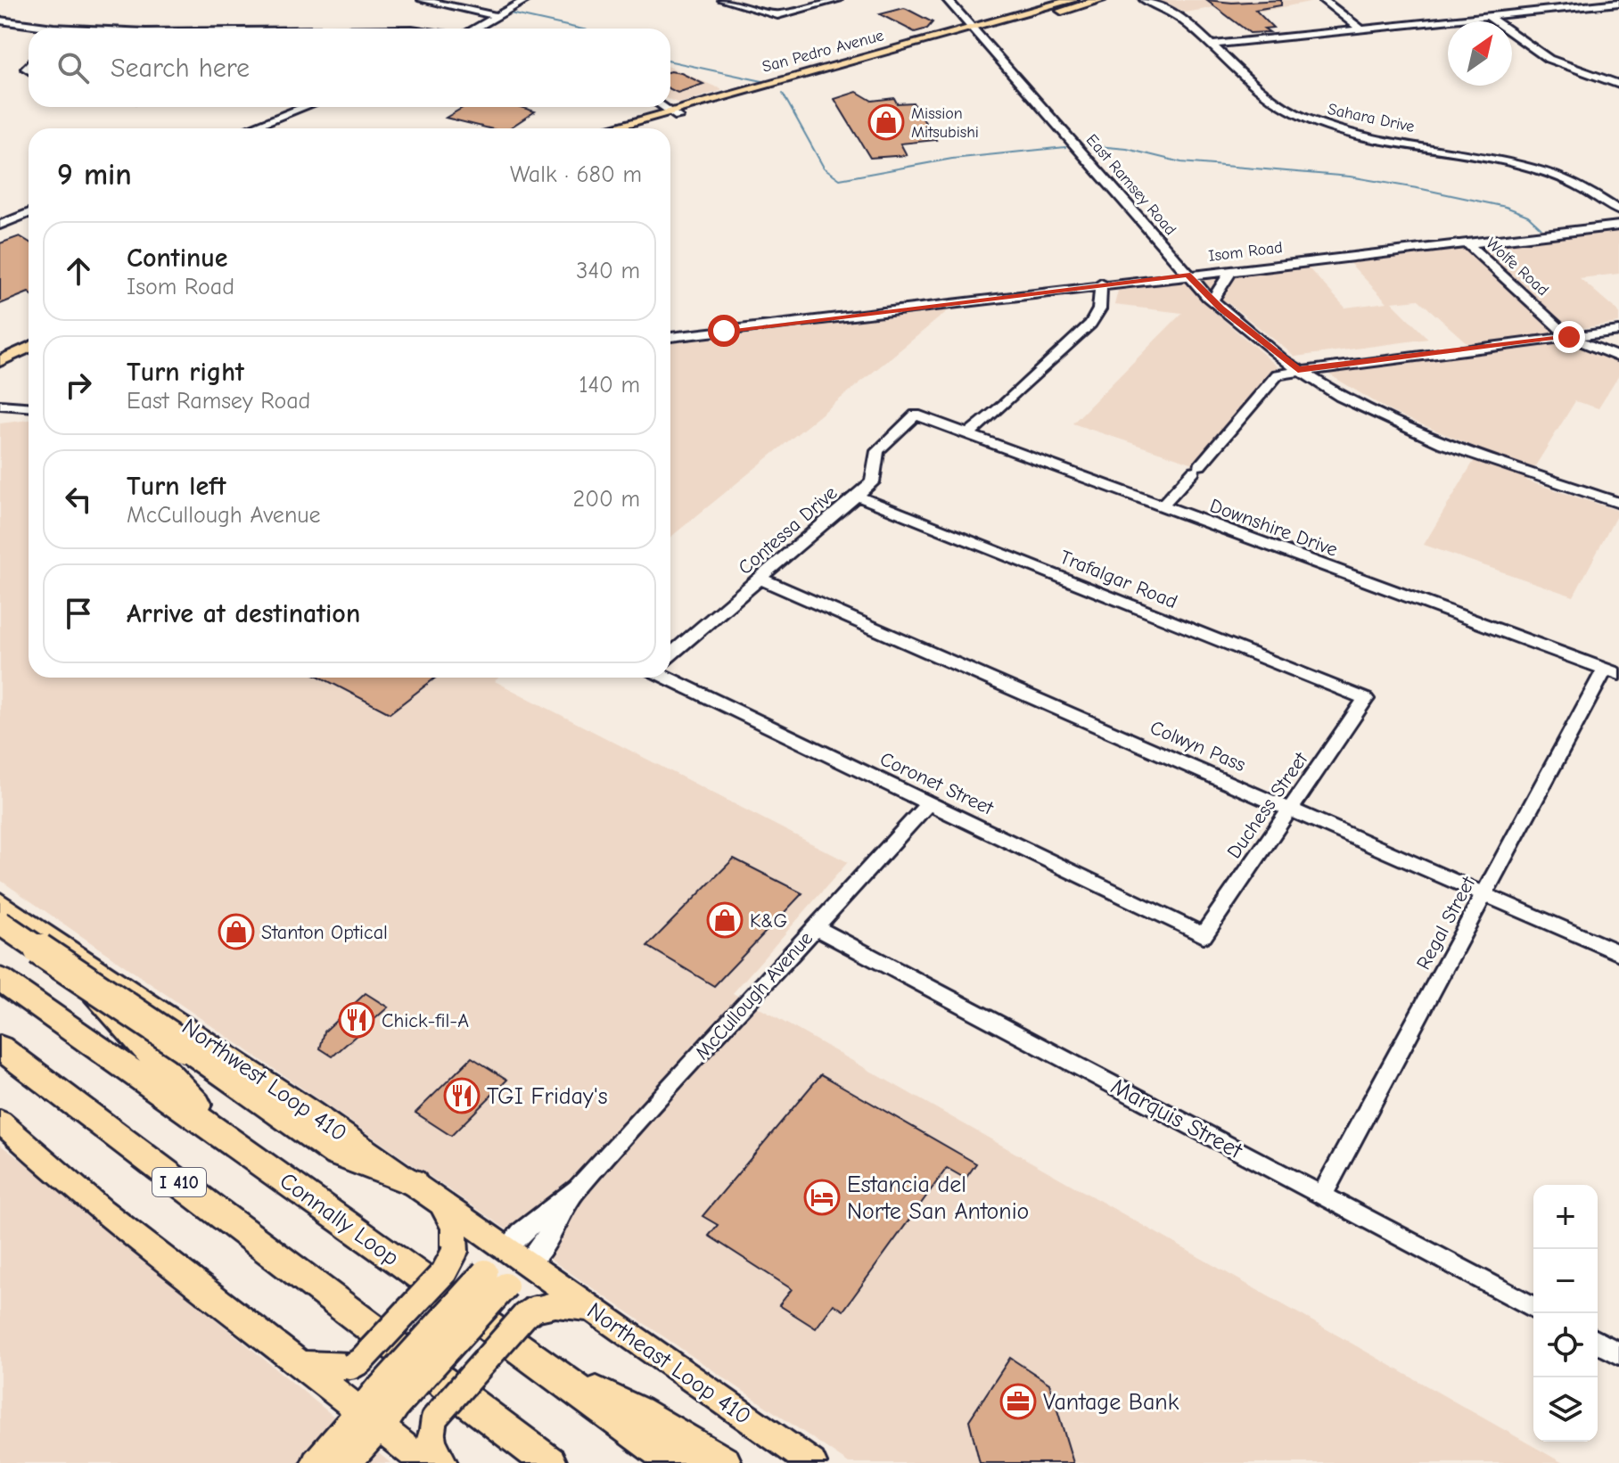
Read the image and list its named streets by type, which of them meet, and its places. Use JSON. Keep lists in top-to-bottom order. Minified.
{"streets":{"highway":["I 410","Connally Loop"],"main road":["San Pedro Avenue","McCullough Avenue","Northwest Loop 410","Northeast Loop 410"],"street":["Sahara Drive","East Ramsey Road","Isom Road","Wolfe Road","Downshire Drive","Contessa Drive","Trafalgar Road","Colwyn Pass","Coronet Street","Duchess Street","Regal Street","Marquis Street"]},"crossings":[["San Pedro Avenue","East Ramsey Road"],["East Ramsey Road","Isom Road"],["Isom Road","Wolfe Road"],["Downshire Drive","Contessa Drive"],["Downshire Drive","Regal Street"],["Contessa Drive","Trafalgar Road"],["Contessa Drive","Colwyn Pass"],["Trafalgar Road","Duchess Street"],["Colwyn Pass","Duchess Street"],["Colwyn Pass","Regal Street"],["Coronet Street","Duchess Street"],["Coronet Street","McCullough Avenue"],["Regal Street","Marquis Street"],["McCullough Avenue","Northwest Loop 410"],["McCullough Avenue","Marquis Street"],["McCullough Avenue","Northeast Loop 410"],["Northwest Loop 410","Northeast Loop 410"]],"places":{"shop":["Mission Mitsubishi","K&G","Stanton Optical"],"restaurant":["Chick-fil-A","TGI Friday's"],"hotel":["Estancia del Norte San Antonio"],"office":["Vantage Bank"]},"north":"top right","page":{"search":"Search here","heading":["9 min","Walk · 680 m"],"list":[["Continue","Isom Road","340 m"],["Turn right","East Ramsey Road","140 m"],["Turn left","McCullough Avenue","200 m"],"Arrive at destination"],"map_buttons":["+","−"]}}
